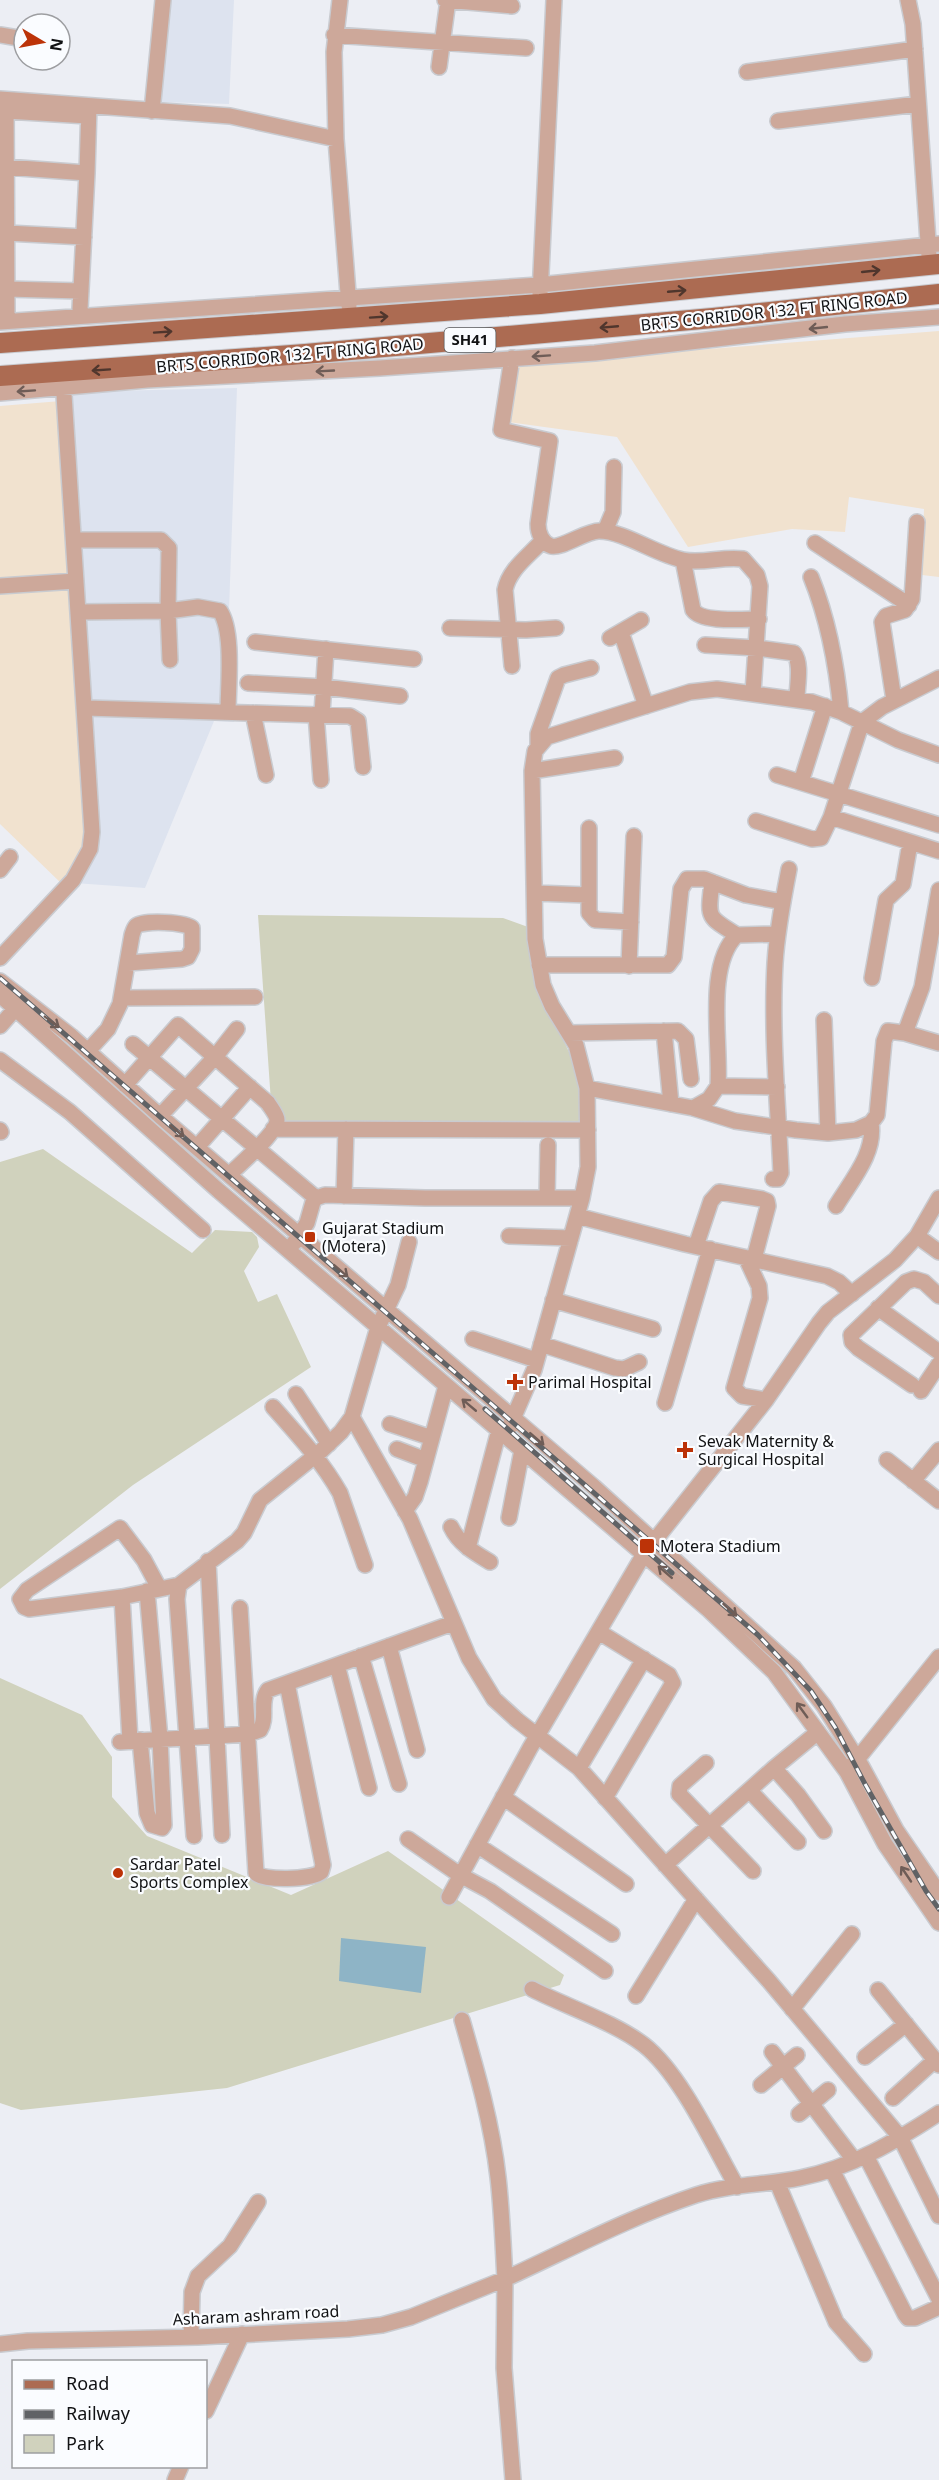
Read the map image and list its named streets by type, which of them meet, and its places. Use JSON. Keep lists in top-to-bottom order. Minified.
{"streets":{"main road":["BRTS CORRIDOR 132 FT RING ROAD","SH41"],"street":["Asharam ashram road"]},"places":{"transit":["Gujarat Stadium (Motera)","Motera Stadium"],"health":["Parimal Hospital","Sevak Maternity & Surgical Hospital"],"other":["Sardar Patel Sports Complex"]},"legend":["Road","Railway","Park"],"north":"right"}
